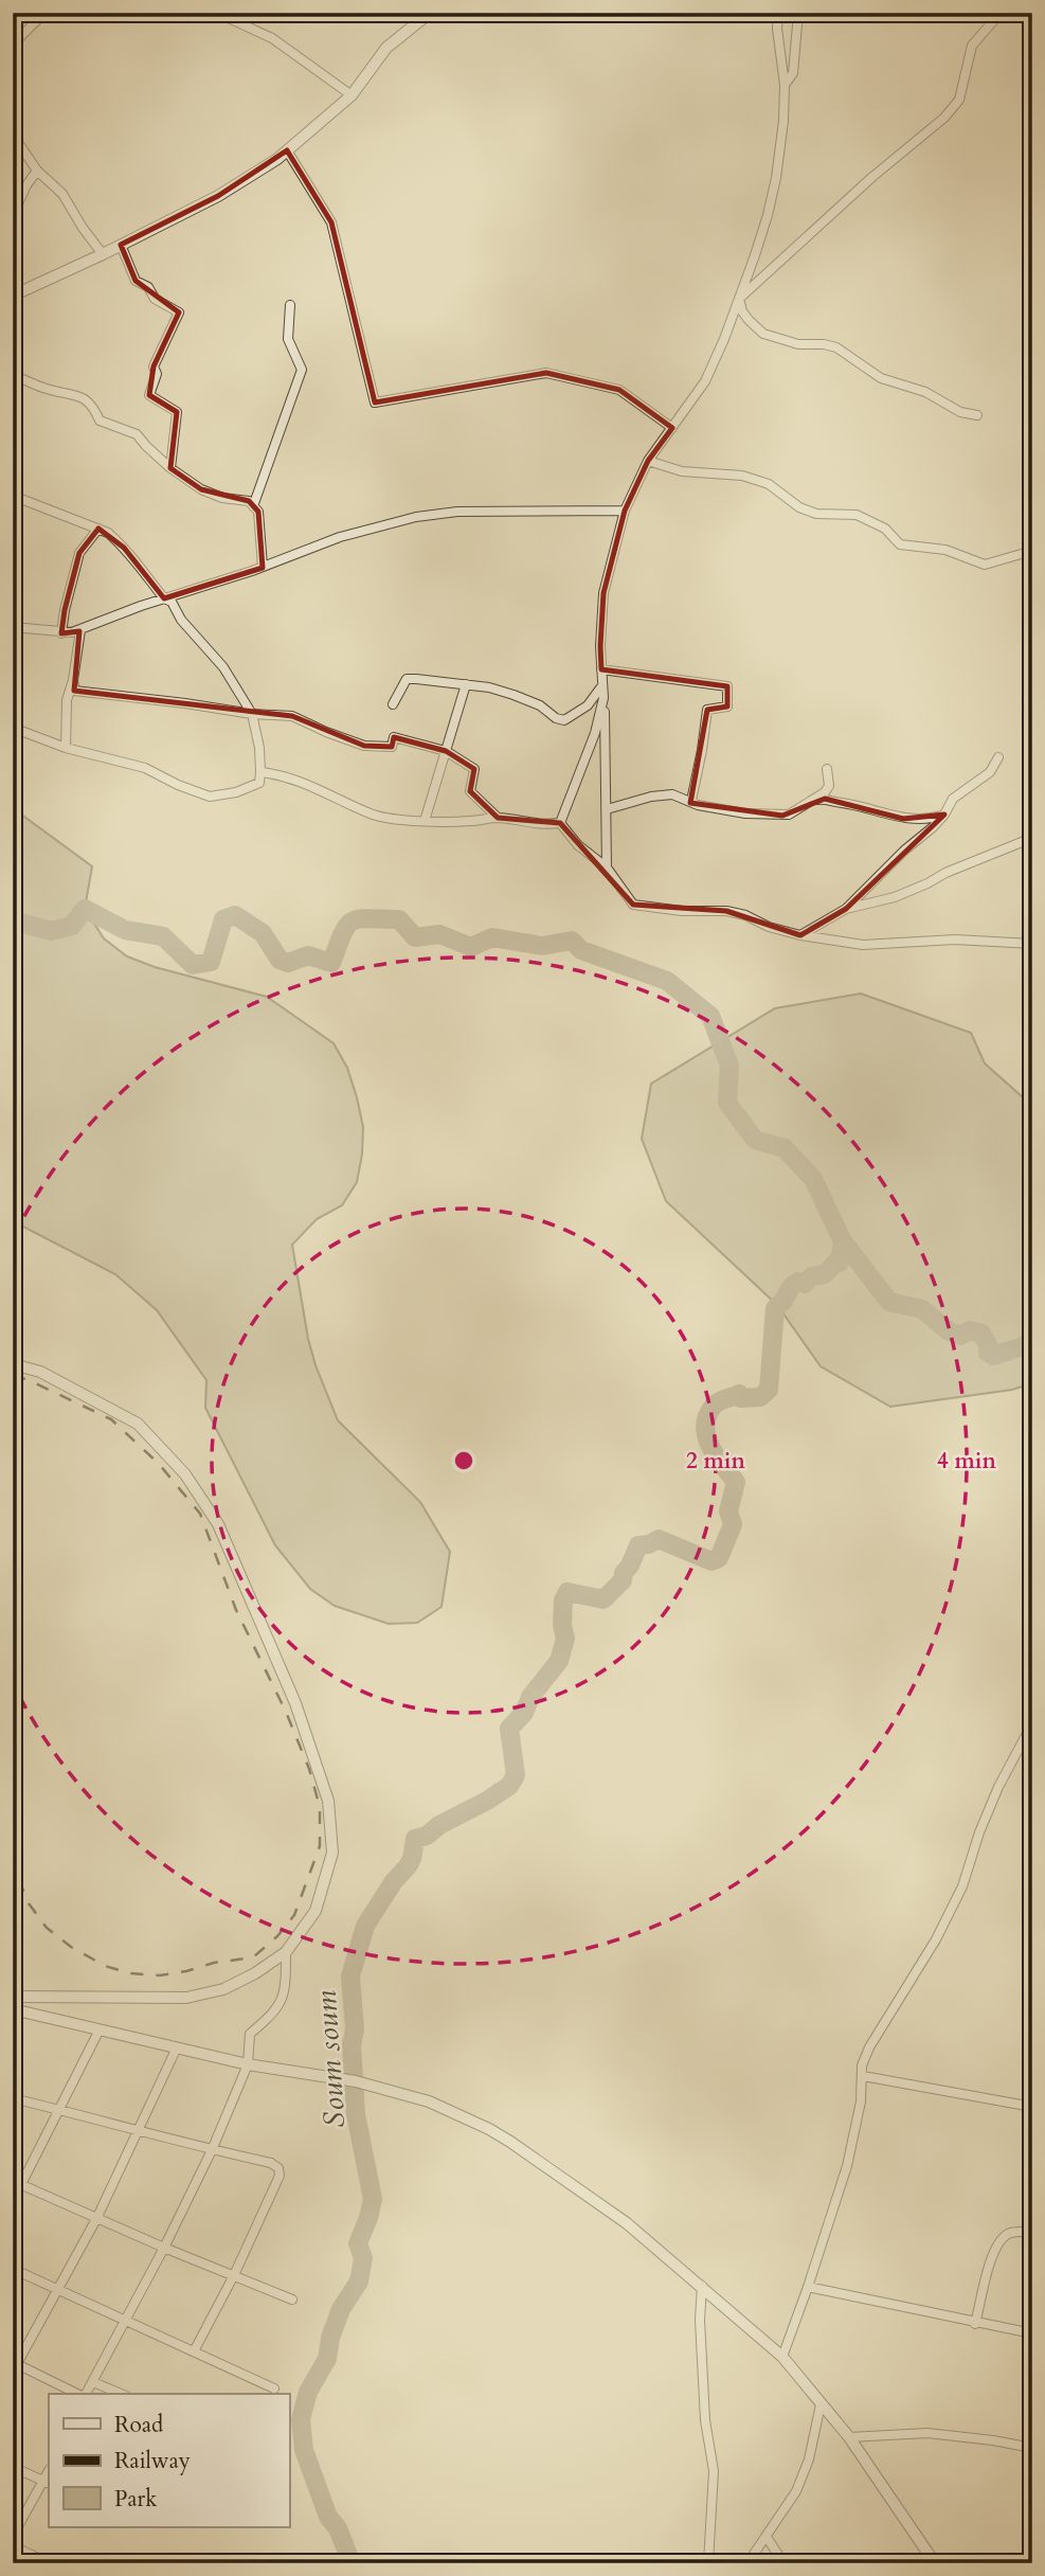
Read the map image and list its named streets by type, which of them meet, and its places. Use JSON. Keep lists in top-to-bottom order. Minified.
{"water":["Soum soum"],"legend":["Road","Railway","Park"],"rings":["2 min","4 min"]}
